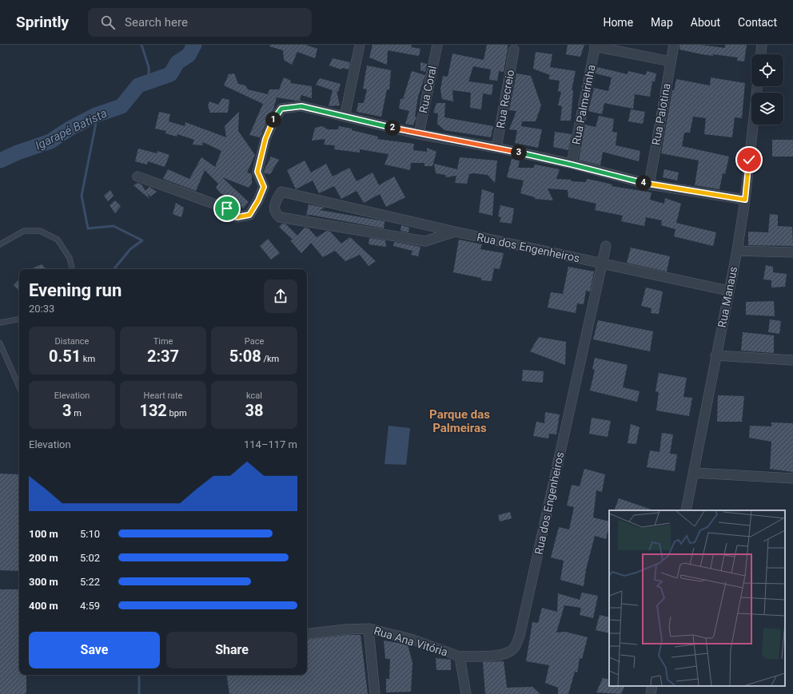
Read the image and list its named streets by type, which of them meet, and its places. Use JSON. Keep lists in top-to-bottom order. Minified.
{"streets":{"street":["Rua Coral","Rua Recreio","Rua Palmeirinha","Rua Palotina","Rua dos Engenheiros","Rua Manaus","Rua Ana Vitória"]},"crossings":[["Rua dos Engenheiros","Rua Manaus"],["Rua dos Engenheiros","Rua Ana Vitória"]],"districts":["Parque das Palmeiras"],"water":["Igarapé Batista"],"page":{"header":"Sprintly","search":"Search here","nav":["Home","Map","About","Contact"],"pins":["1","2","3","4"],"heading":["Evening run","20:33"],"stats":[["Distance","0.51 km"],["Time","2:37"],["Pace","5:08 /km"],["Elevation","3 m"],["Heart rate","132 bpm"],["kcal","38"]],"chart":["Elevation","114–117 m"],"list":[{"name":"100 m","note":"5:10"},{"name":"200 m","note":"5:02"},{"name":"300 m","note":"5:22"},{"name":"400 m","note":"4:59"}],"buttons":["Save","Share"]}}
